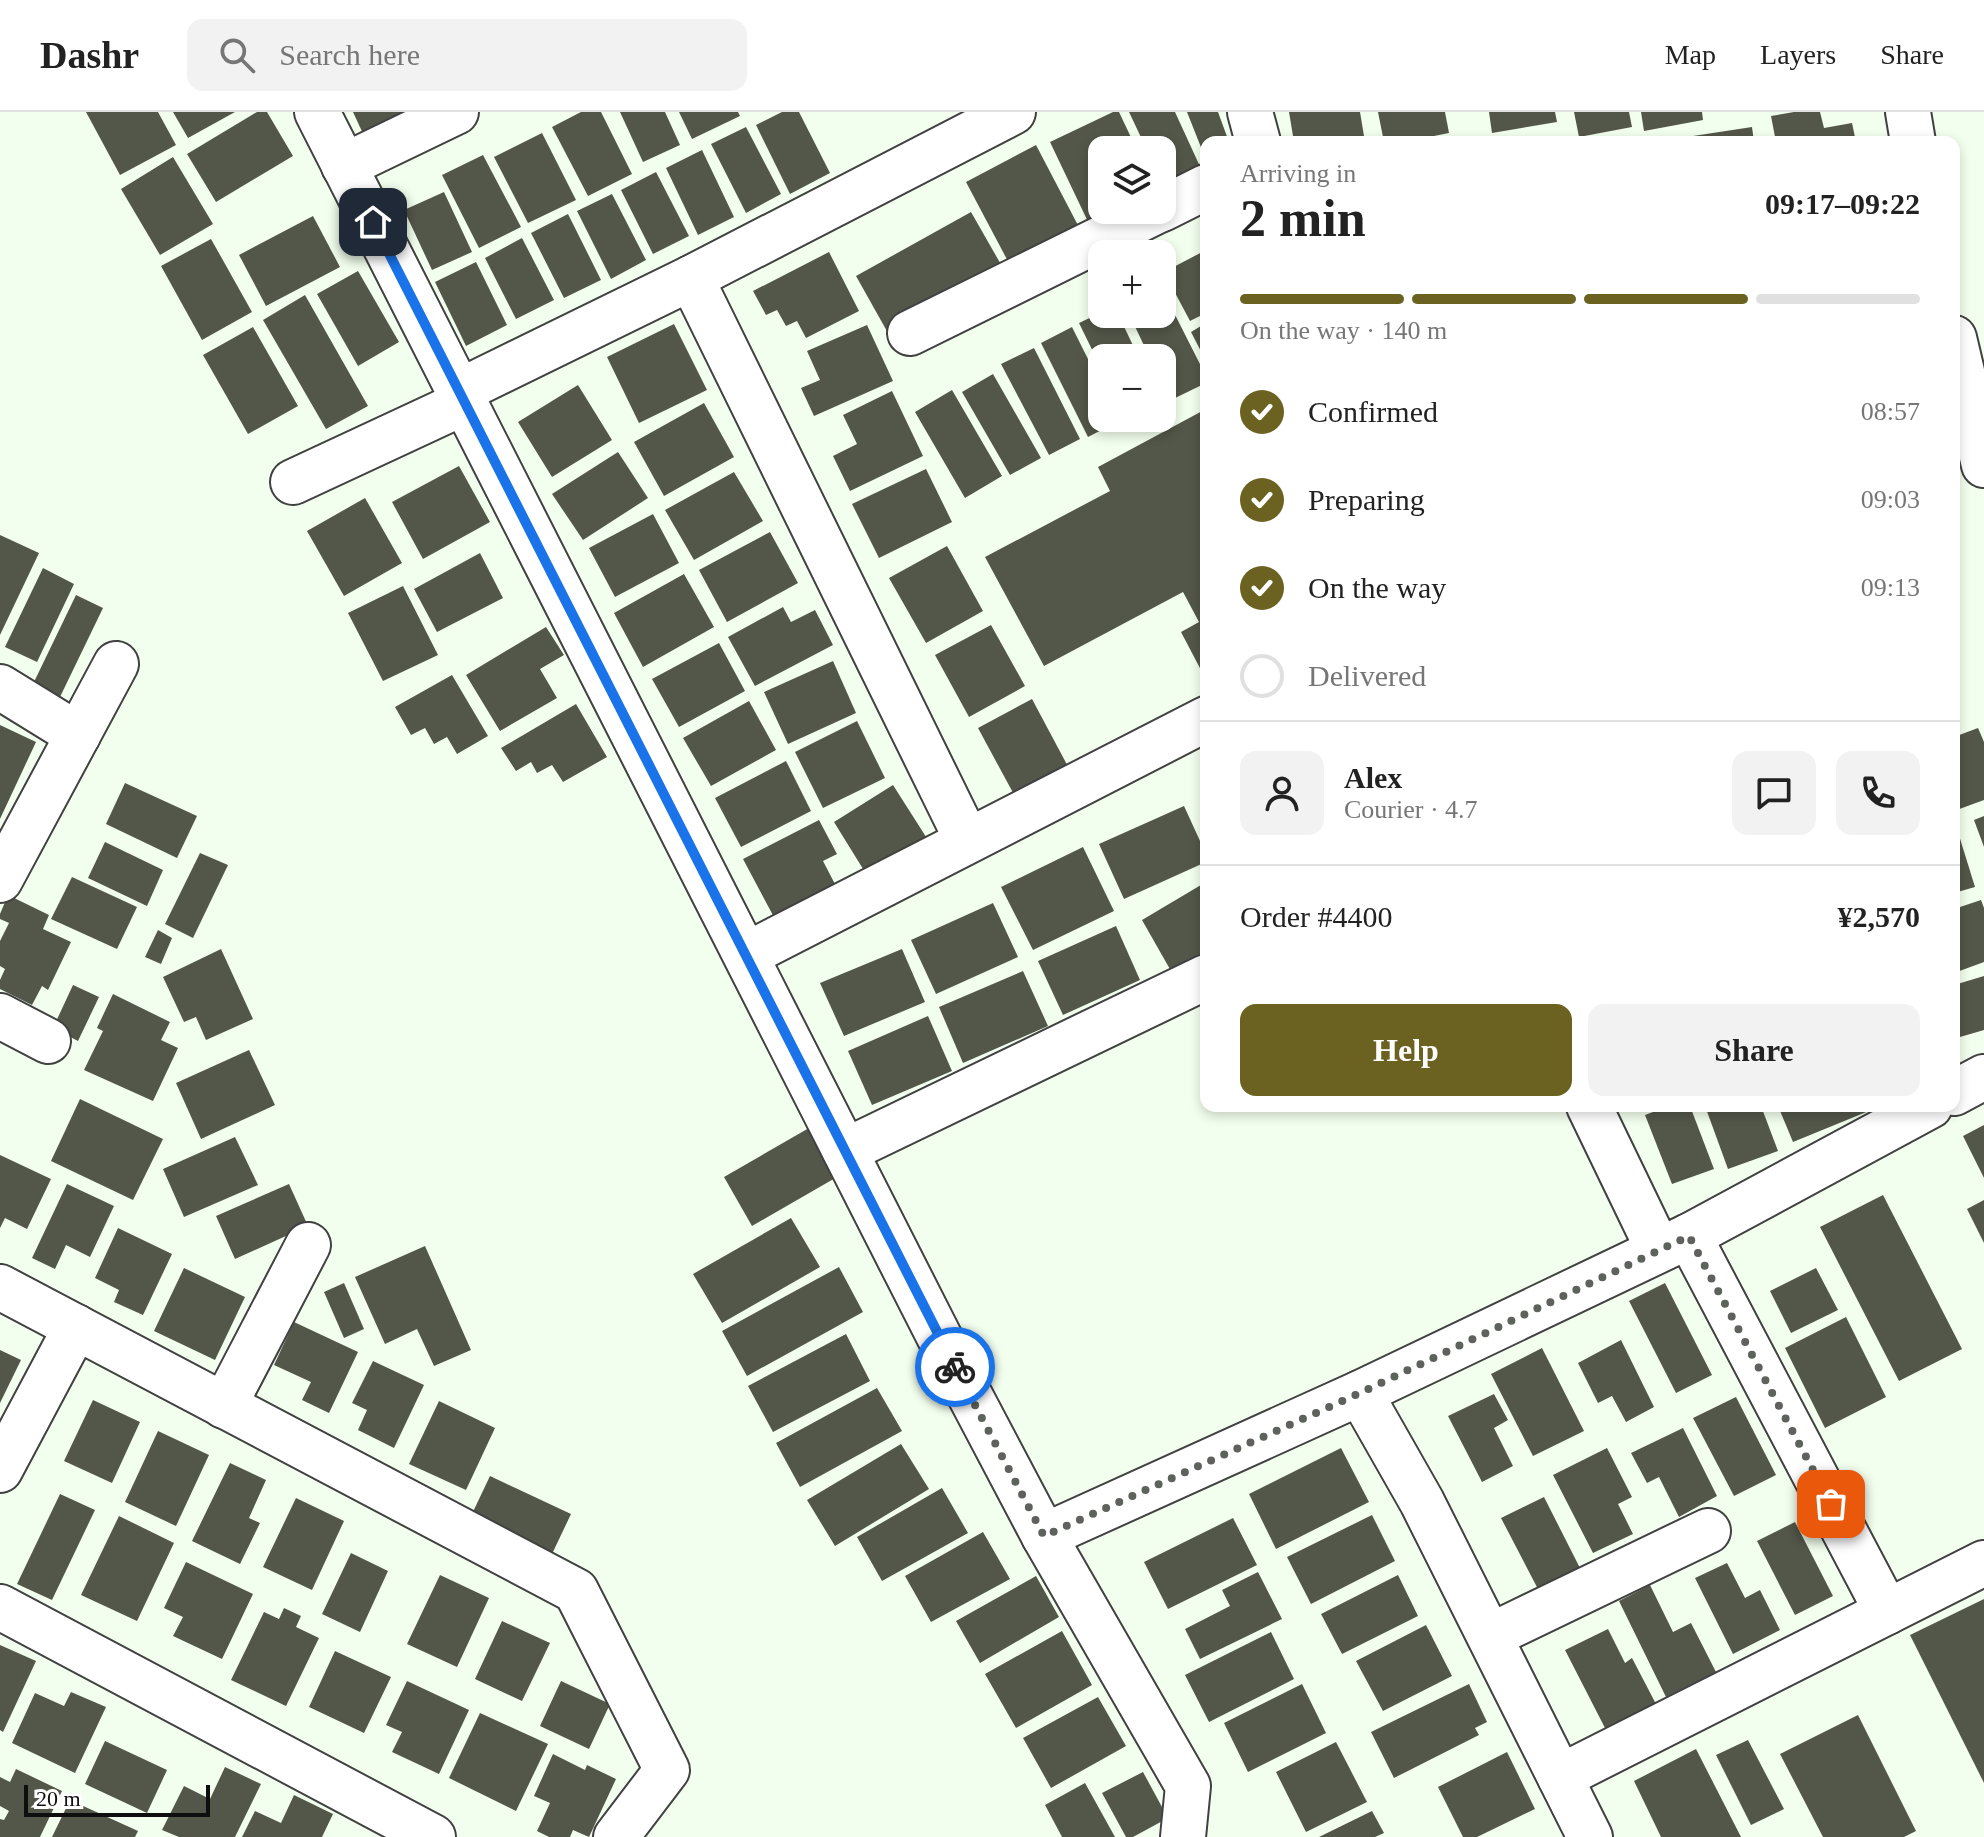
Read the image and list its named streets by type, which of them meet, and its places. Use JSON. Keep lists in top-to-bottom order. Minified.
{"scale_bar":"20 m","page":{"header":"Dashr","search":"Search here","nav":["Map","Layers","Share"],"map_buttons":["+","−"],"heading":["2 min","Arriving in","09:17–09:22"],"panel":["Alex","Courier · 4.7","Order #4400","¥2,570"],"bar":"On the way · 140 m","list":[["Confirmed","08:57"],["Preparing","09:03"],["On the way","09:13"],"Delivered"],"buttons":["Help","Share"],"scale":"20 m"}}
